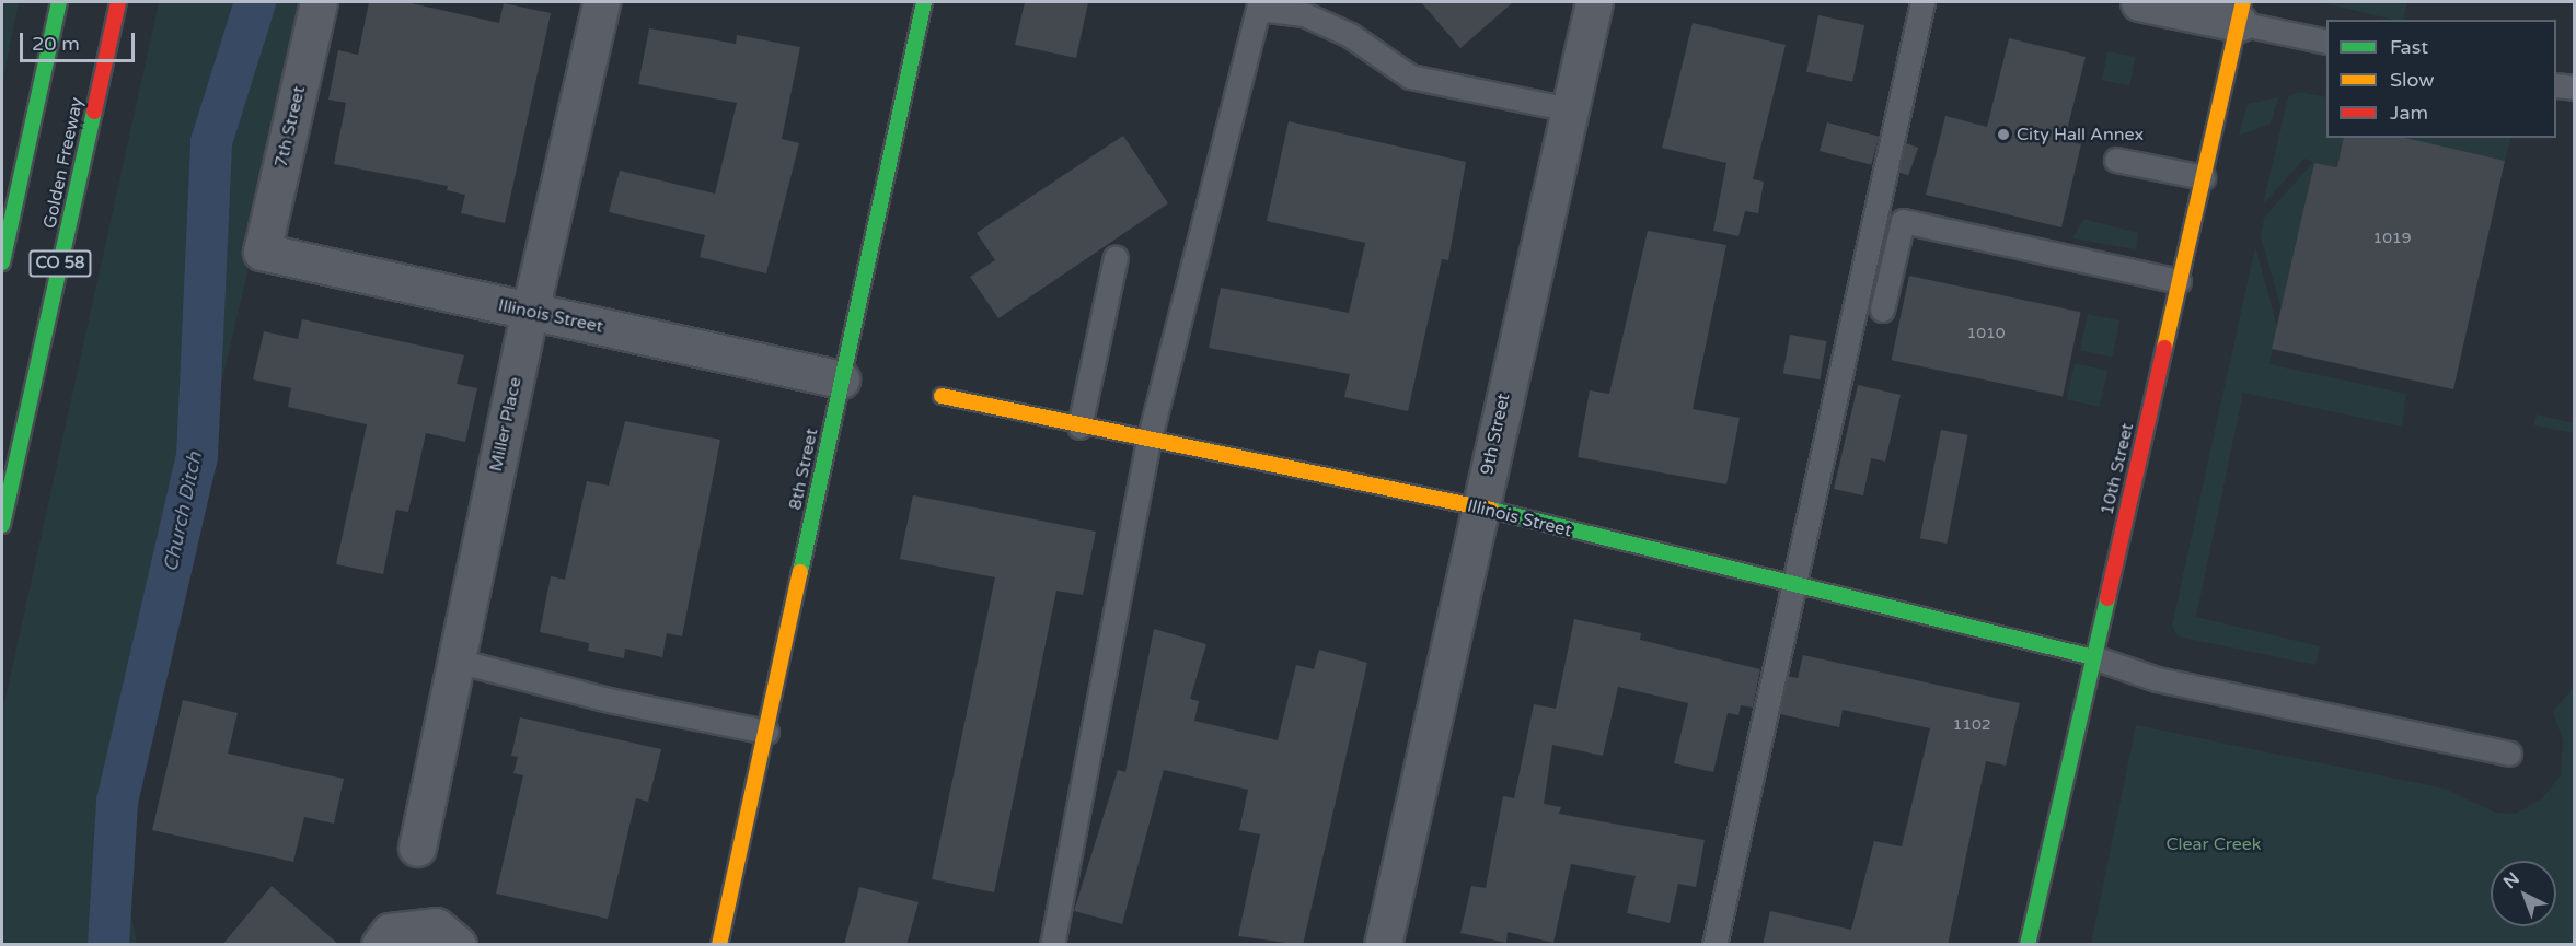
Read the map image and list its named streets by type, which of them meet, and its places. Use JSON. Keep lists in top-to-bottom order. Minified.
{"streets":{"main road":["Golden Freeway","CO 58","Illinois Street","8th Street","10th Street"],"street":["7th Street","Miller Place","9th Street"]},"crossings":[["7th Street","Illinois Street"],["Illinois Street","Miller Place"],["Illinois Street","9th Street"],["Illinois Street","8th Street"],["Illinois Street","10th Street"]],"water":["Church Ditch"],"parks":["Clear Creek"],"places":["City Hall Annex"],"house_numbers":["1019","1010","1102"],"legend":["Fast","Slow","Jam"],"scale_bar":"20 m","north":"top left"}
